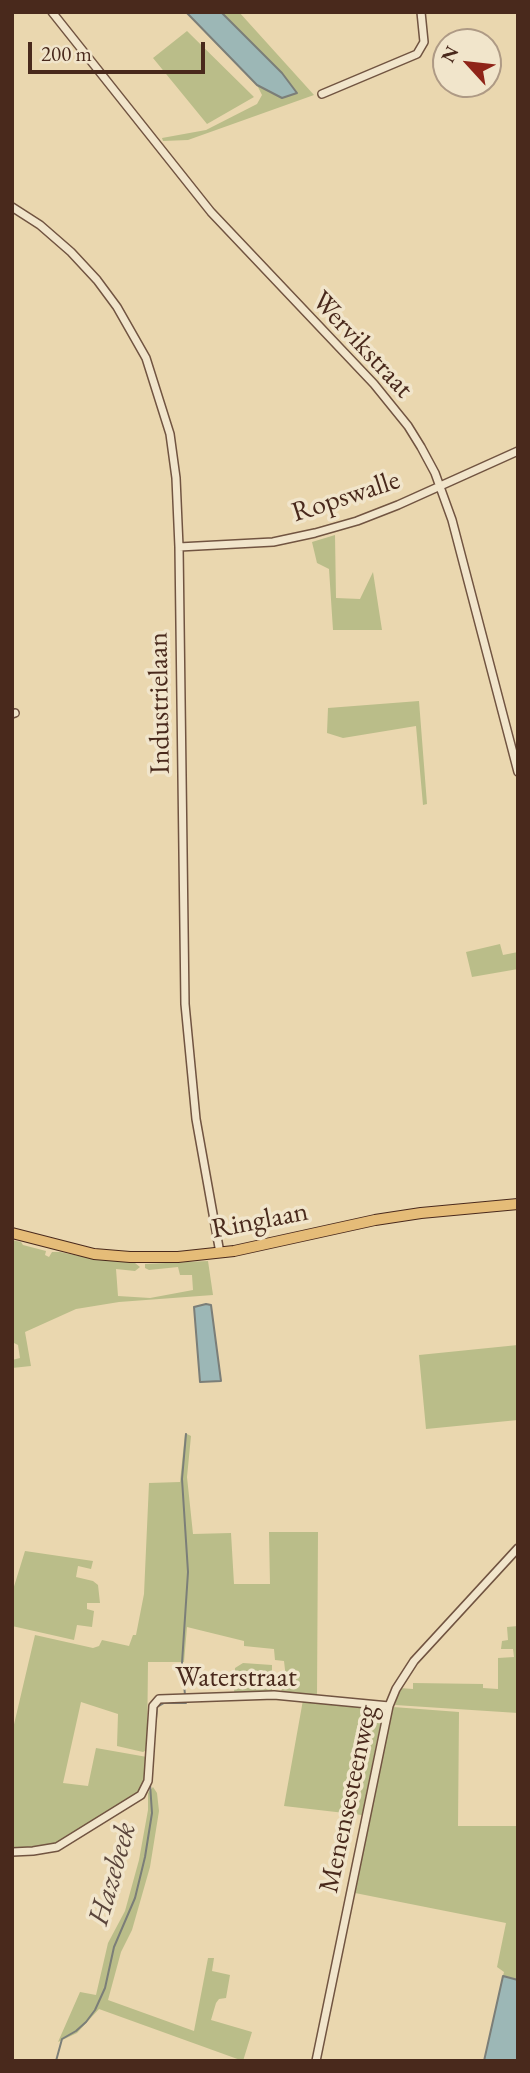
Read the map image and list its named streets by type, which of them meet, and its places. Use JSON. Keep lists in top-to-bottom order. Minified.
{"streets":{"main road":["Ringlaan"],"street":["Wervikstraat","Ropswalle","Industrielaan","Waterstraat","Menensesteenweg"]},"crossings":[["Wervikstraat","Ropswalle"],["Ropswalle","Industrielaan"],["Industrielaan","Ringlaan"],["Waterstraat","Menensesteenweg"]],"water":["Hazebeek"],"scale_bar":"200 m","north":"top left"}
